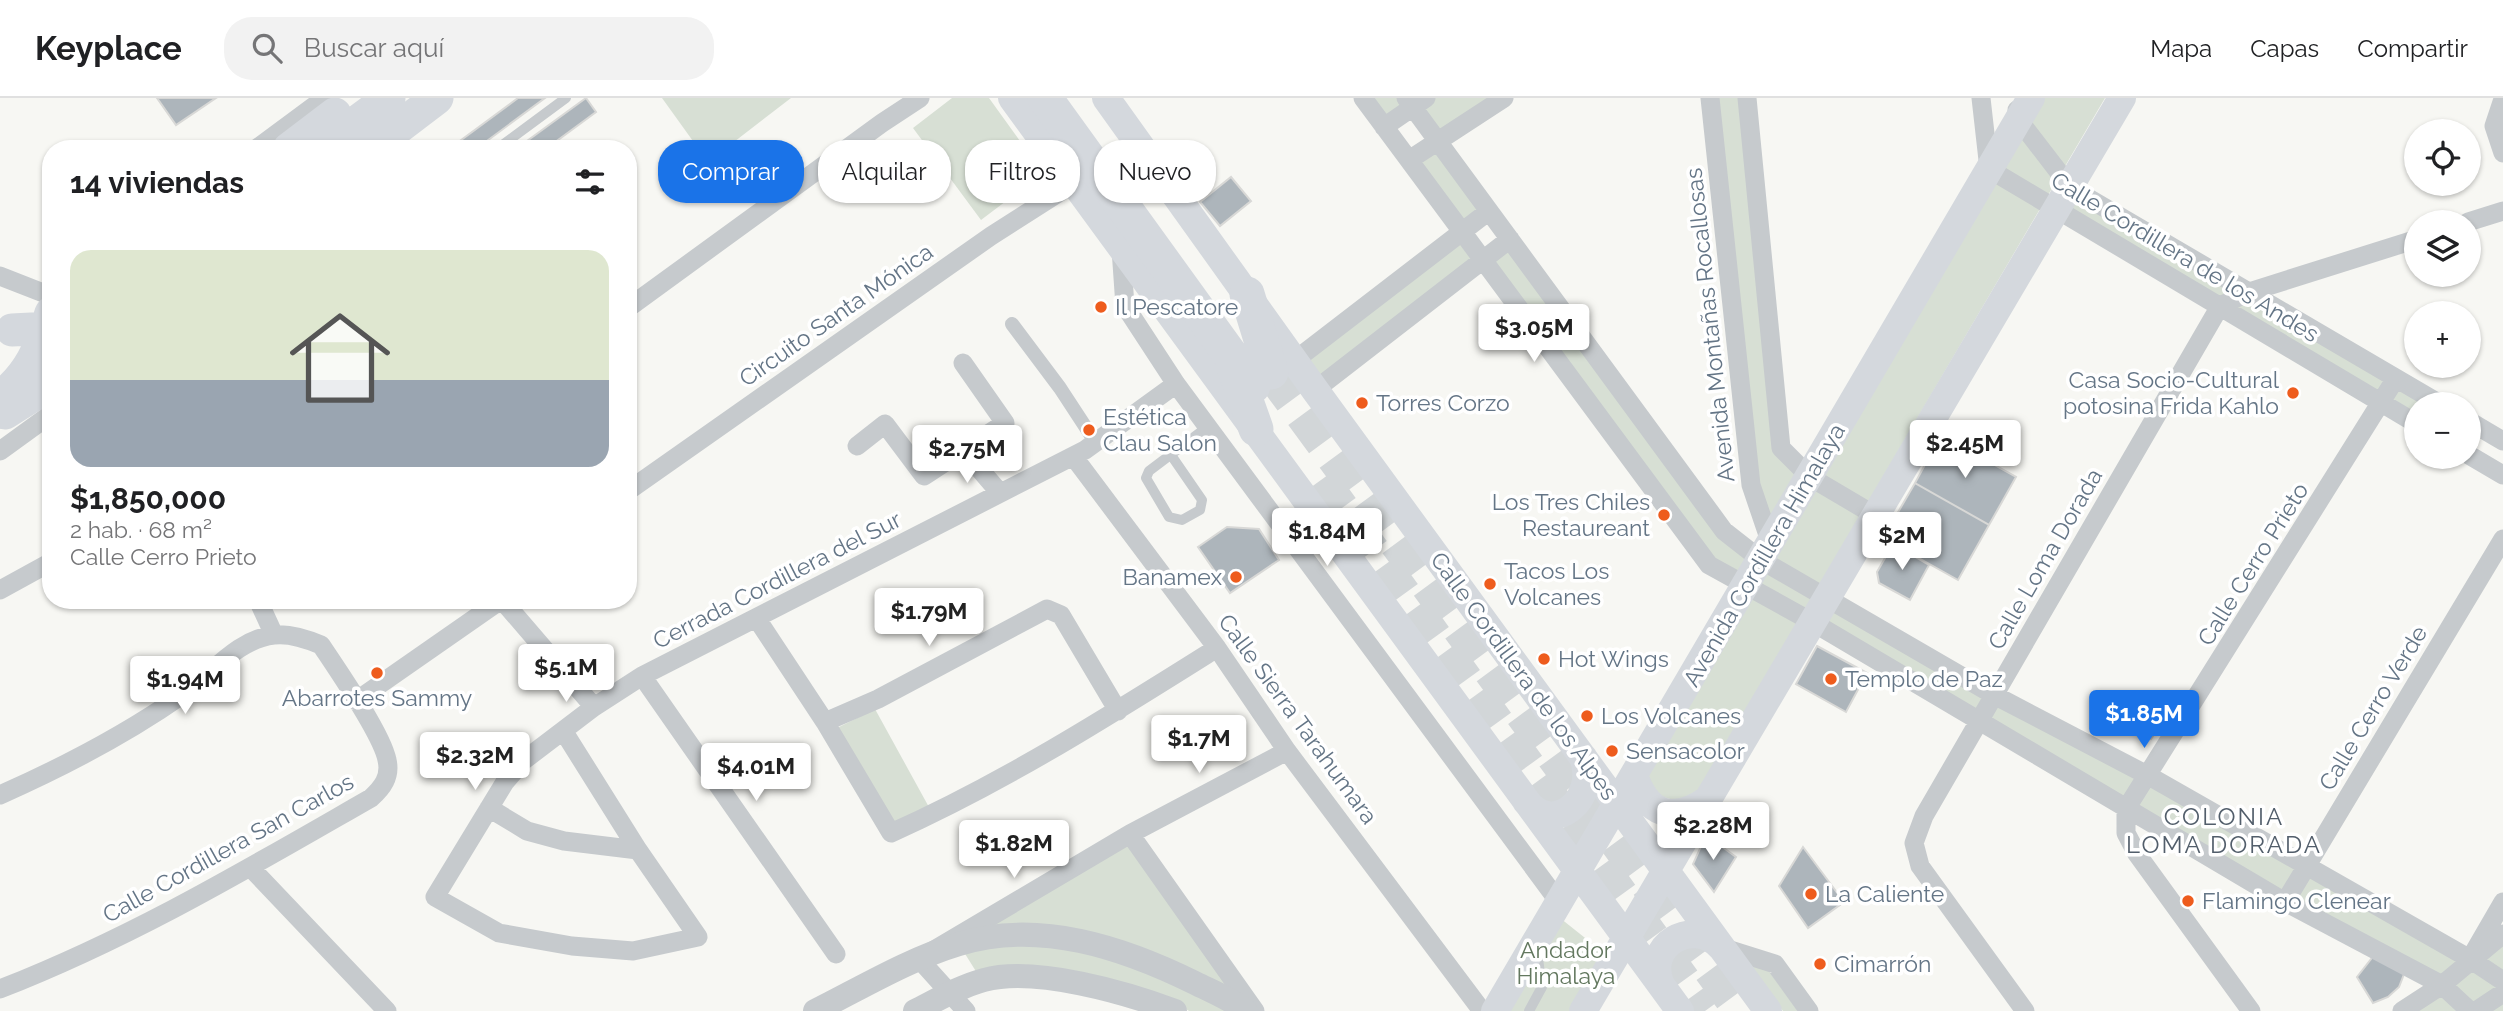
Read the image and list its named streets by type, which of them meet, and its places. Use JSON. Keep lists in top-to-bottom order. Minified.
{"streets":{"highway":["Calle Cordillera de los Alpes"],"main road":["Avenida Cordillera Himalaya"],"street":["Calle Cordillera de los Andes","Circuito Santa Mónica","Avenida Montañas Rocallosas","Calle Loma Dorada","Calle Cerro Prieto","Cerrada Cordillera del Sur","Calle Cerro Verde","Calle Sierra Tarahumara","Calle Cordillera San Carlos"]},"crossings":[["Calle Cordillera de los Andes","Avenida Cordillera Himalaya"],["Calle Cordillera de los Andes","Calle Loma Dorada"],["Calle Cordillera de los Andes","Calle Cerro Prieto"],["Avenida Montañas Rocallosas","Avenida Cordillera Himalaya"],["Avenida Cordillera Himalaya","Calle Cordillera de los Alpes"],["Cerrada Cordillera del Sur","Calle Sierra Tarahumara"]],"districts":["COLONIA LOMA DORADA"],"parks":["Andador Himalaya"],"places":["Il Pescatore","Casa Socio-Cultural potosina Frida Kahlo","Torres Corzo","Estética Clau Salon","Los Tres Chiles Restaureant","Banamex","Tacos Los Volcanes","Hot Wings","Abarrotes Sammy","Templo de Paz","Los Volcanes","Sensacolor","La Caliente","Flamingo Clenear","Cimarrón"],"page":{"header":"Keyplace","search":"Buscar aquí","nav":["Mapa","Capas","Compartir"],"map_buttons":["+","−"],"chip":["Comprar","Alquilar","Filtros","Nuevo"],"heading":"14 viviendas","list":[{"name":"$1,850,000","note":"2 hab. · 68 m² · Calle Cerro Prieto"}],"price":["$3.05M","$2.45M","$2.75M","$1.84M","$2M","$1.79M","$5.1M","$1.94M","$1.85M","$1.7M","$2.32M","$4.01M","$2.28M","$1.82M"]}}
